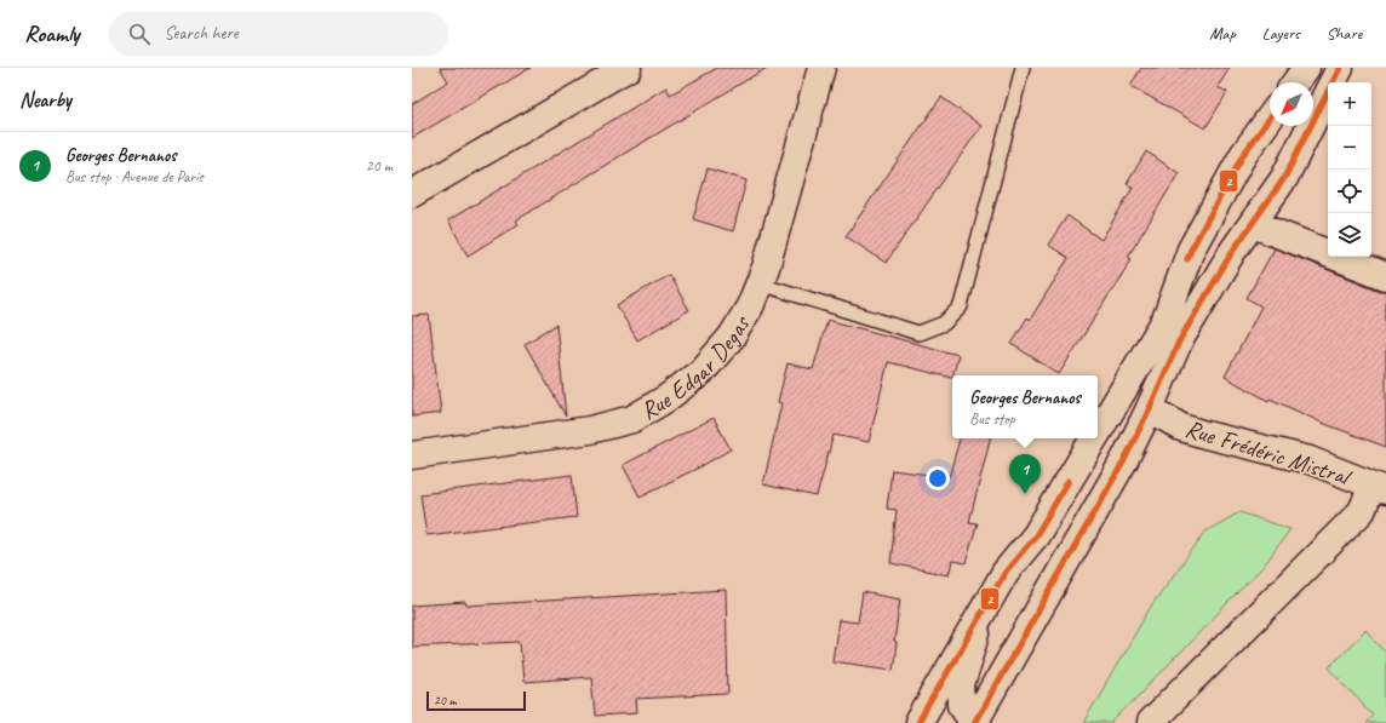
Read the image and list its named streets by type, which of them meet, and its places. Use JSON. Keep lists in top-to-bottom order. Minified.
{"streets":{"street":["Rue Edgar Degas","Rue Frédéric Mistral"]},"lines":["transit line 2"],"scale_bar":"20 m","north":"bottom left","page":{"header":"Roamly","search":"Search here","nav":["Map","Layers","Share"],"heading":"Nearby","map_buttons":["+","−"],"list":[{"mark":"1","name":"Georges Bernanos","note":"Bus stop · Avenue de Paris","value":"20 m"}],"popup":["Georges Bernanos","Bus stop"],"pins":"1","scale":"20 m"}}
